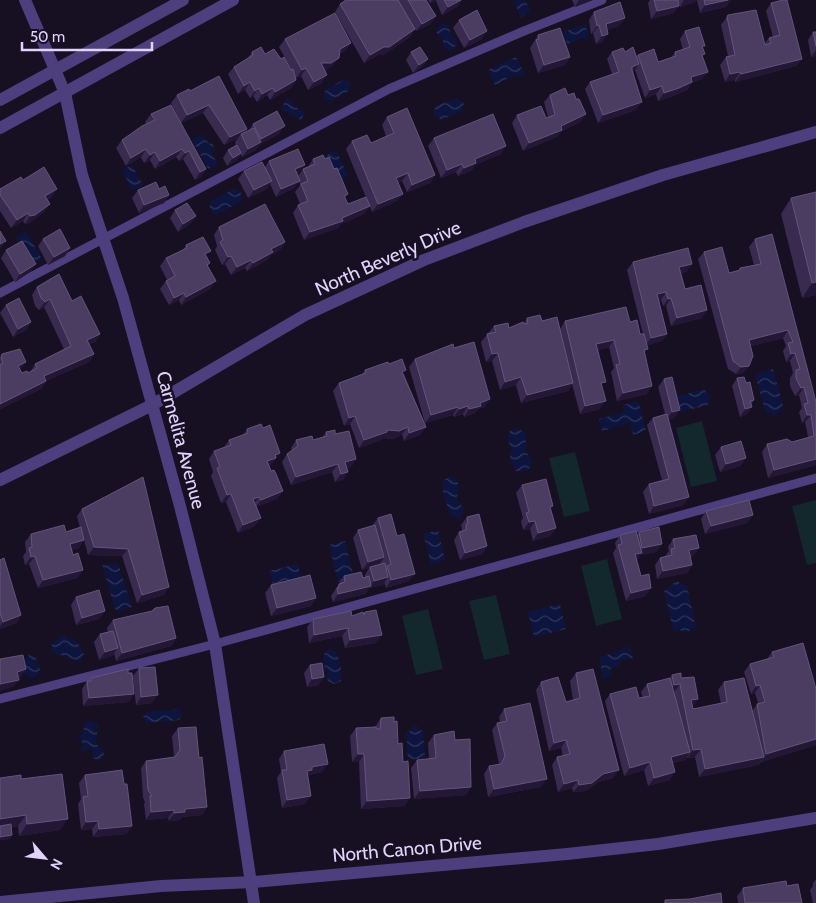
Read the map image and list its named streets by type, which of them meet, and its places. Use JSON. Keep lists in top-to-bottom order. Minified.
{"streets":{"street":["North Beverly Drive","Carmelita Avenue","North Canon Drive"]},"crossings":[["North Beverly Drive","Carmelita Avenue"],["Carmelita Avenue","North Canon Drive"]],"scale_bar":"50 m","north":"bottom right"}
